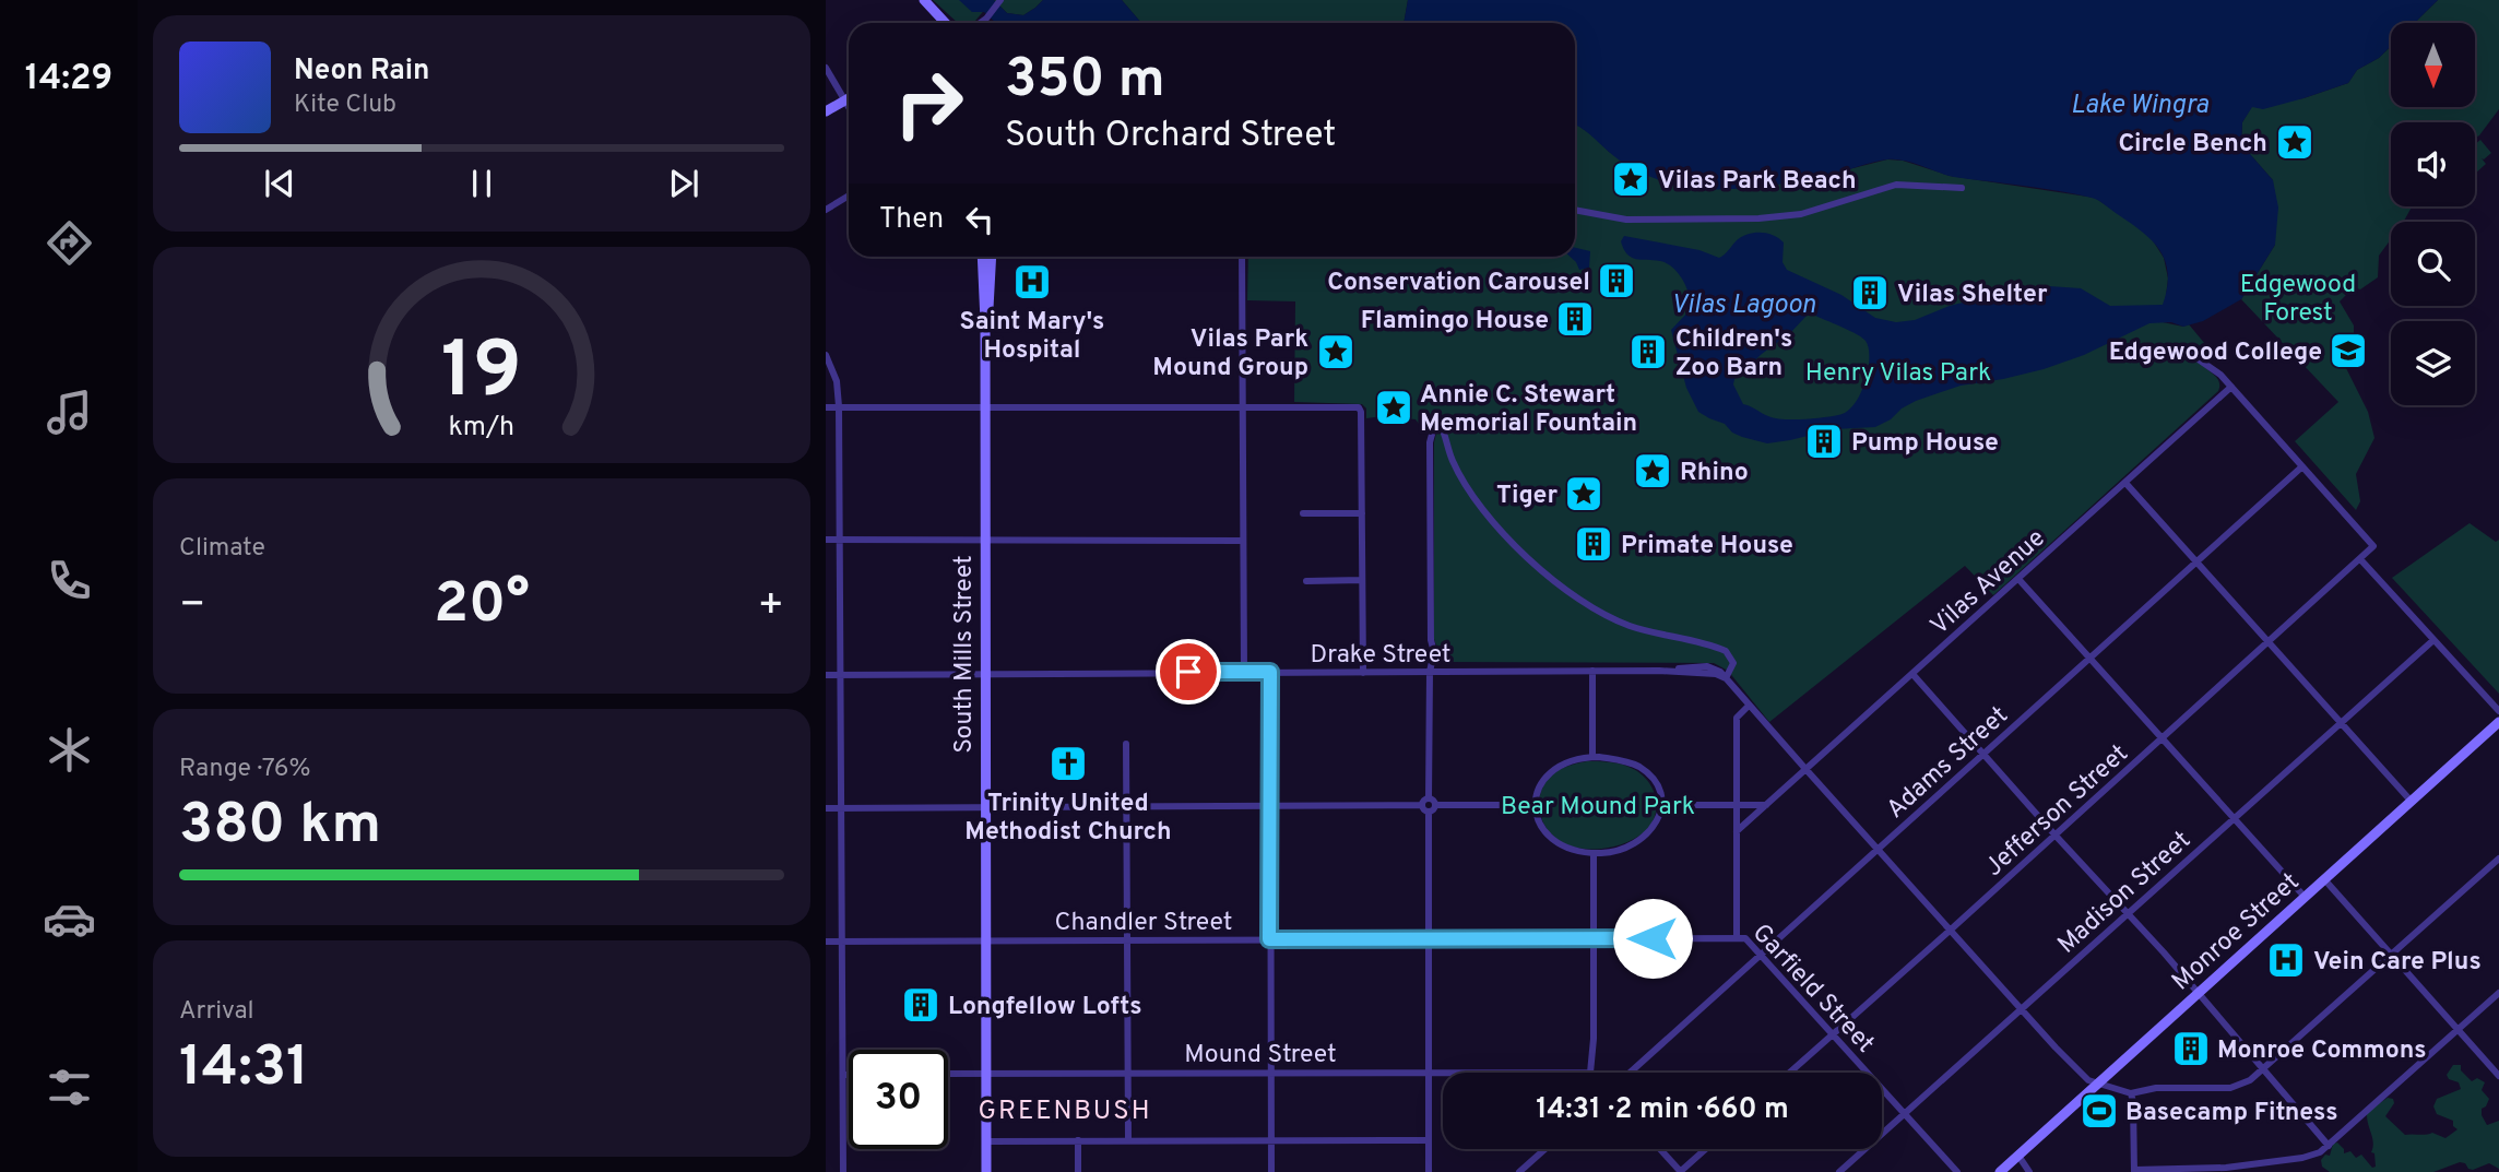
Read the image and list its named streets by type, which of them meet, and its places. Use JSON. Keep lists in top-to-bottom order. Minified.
{"streets":{"street":["Vilas Avenue","Drake Street","South Mills Street","Adams Street","Jefferson Street","Madison Street","Chandler Street","Monroe Street","Garfield Street","Mound Street"]},"crossings":[["Vilas Avenue","Garfield Street"],["Drake Street","South Mills Street"],["South Mills Street","Chandler Street"],["South Mills Street","Mound Street"],["Adams Street","Garfield Street"],["Jefferson Street","Garfield Street"],["Madison Street","Garfield Street"],["Chandler Street","Garfield Street"]],"districts":["GREENBUSH"],"water":["Lake Wingra","Vilas Lagoon"],"parks":["Edgewood Forest","Henry Vilas Park","Bear Mound Park"],"places":{"place":["Circle Bench","Vilas Park Beach","Vilas Park Mound Group","Annie C. Stewart Memorial Fountain","Rhino","Tiger"],"building":["Conservation Carousel","Vilas Shelter","Flamingo House","Children's Zoo Barn","Pump House","Primate House","Longfellow Lofts","Monroe Commons"],"hospital":["Saint Mary's Hospital","Vein Care Plus"],"school or university":["Edgewood College"],"church":["Trinity United Methodist Church"],"sports":["Basecamp Fitness"]},"north":"bottom","page":{"tabs":"14:29","turn":["350 m","South Orchard Street"],"song":["Neon Rain","Kite Club"],"then":"Then","tile":["Climate",["Range · 76%","380 km"],["Arrival","14:31"]],"heat":["−","20°","+"],"limit":"30","trip":"14:31 · 2 min · 660 m","gauge":["19","km/h"]}}
